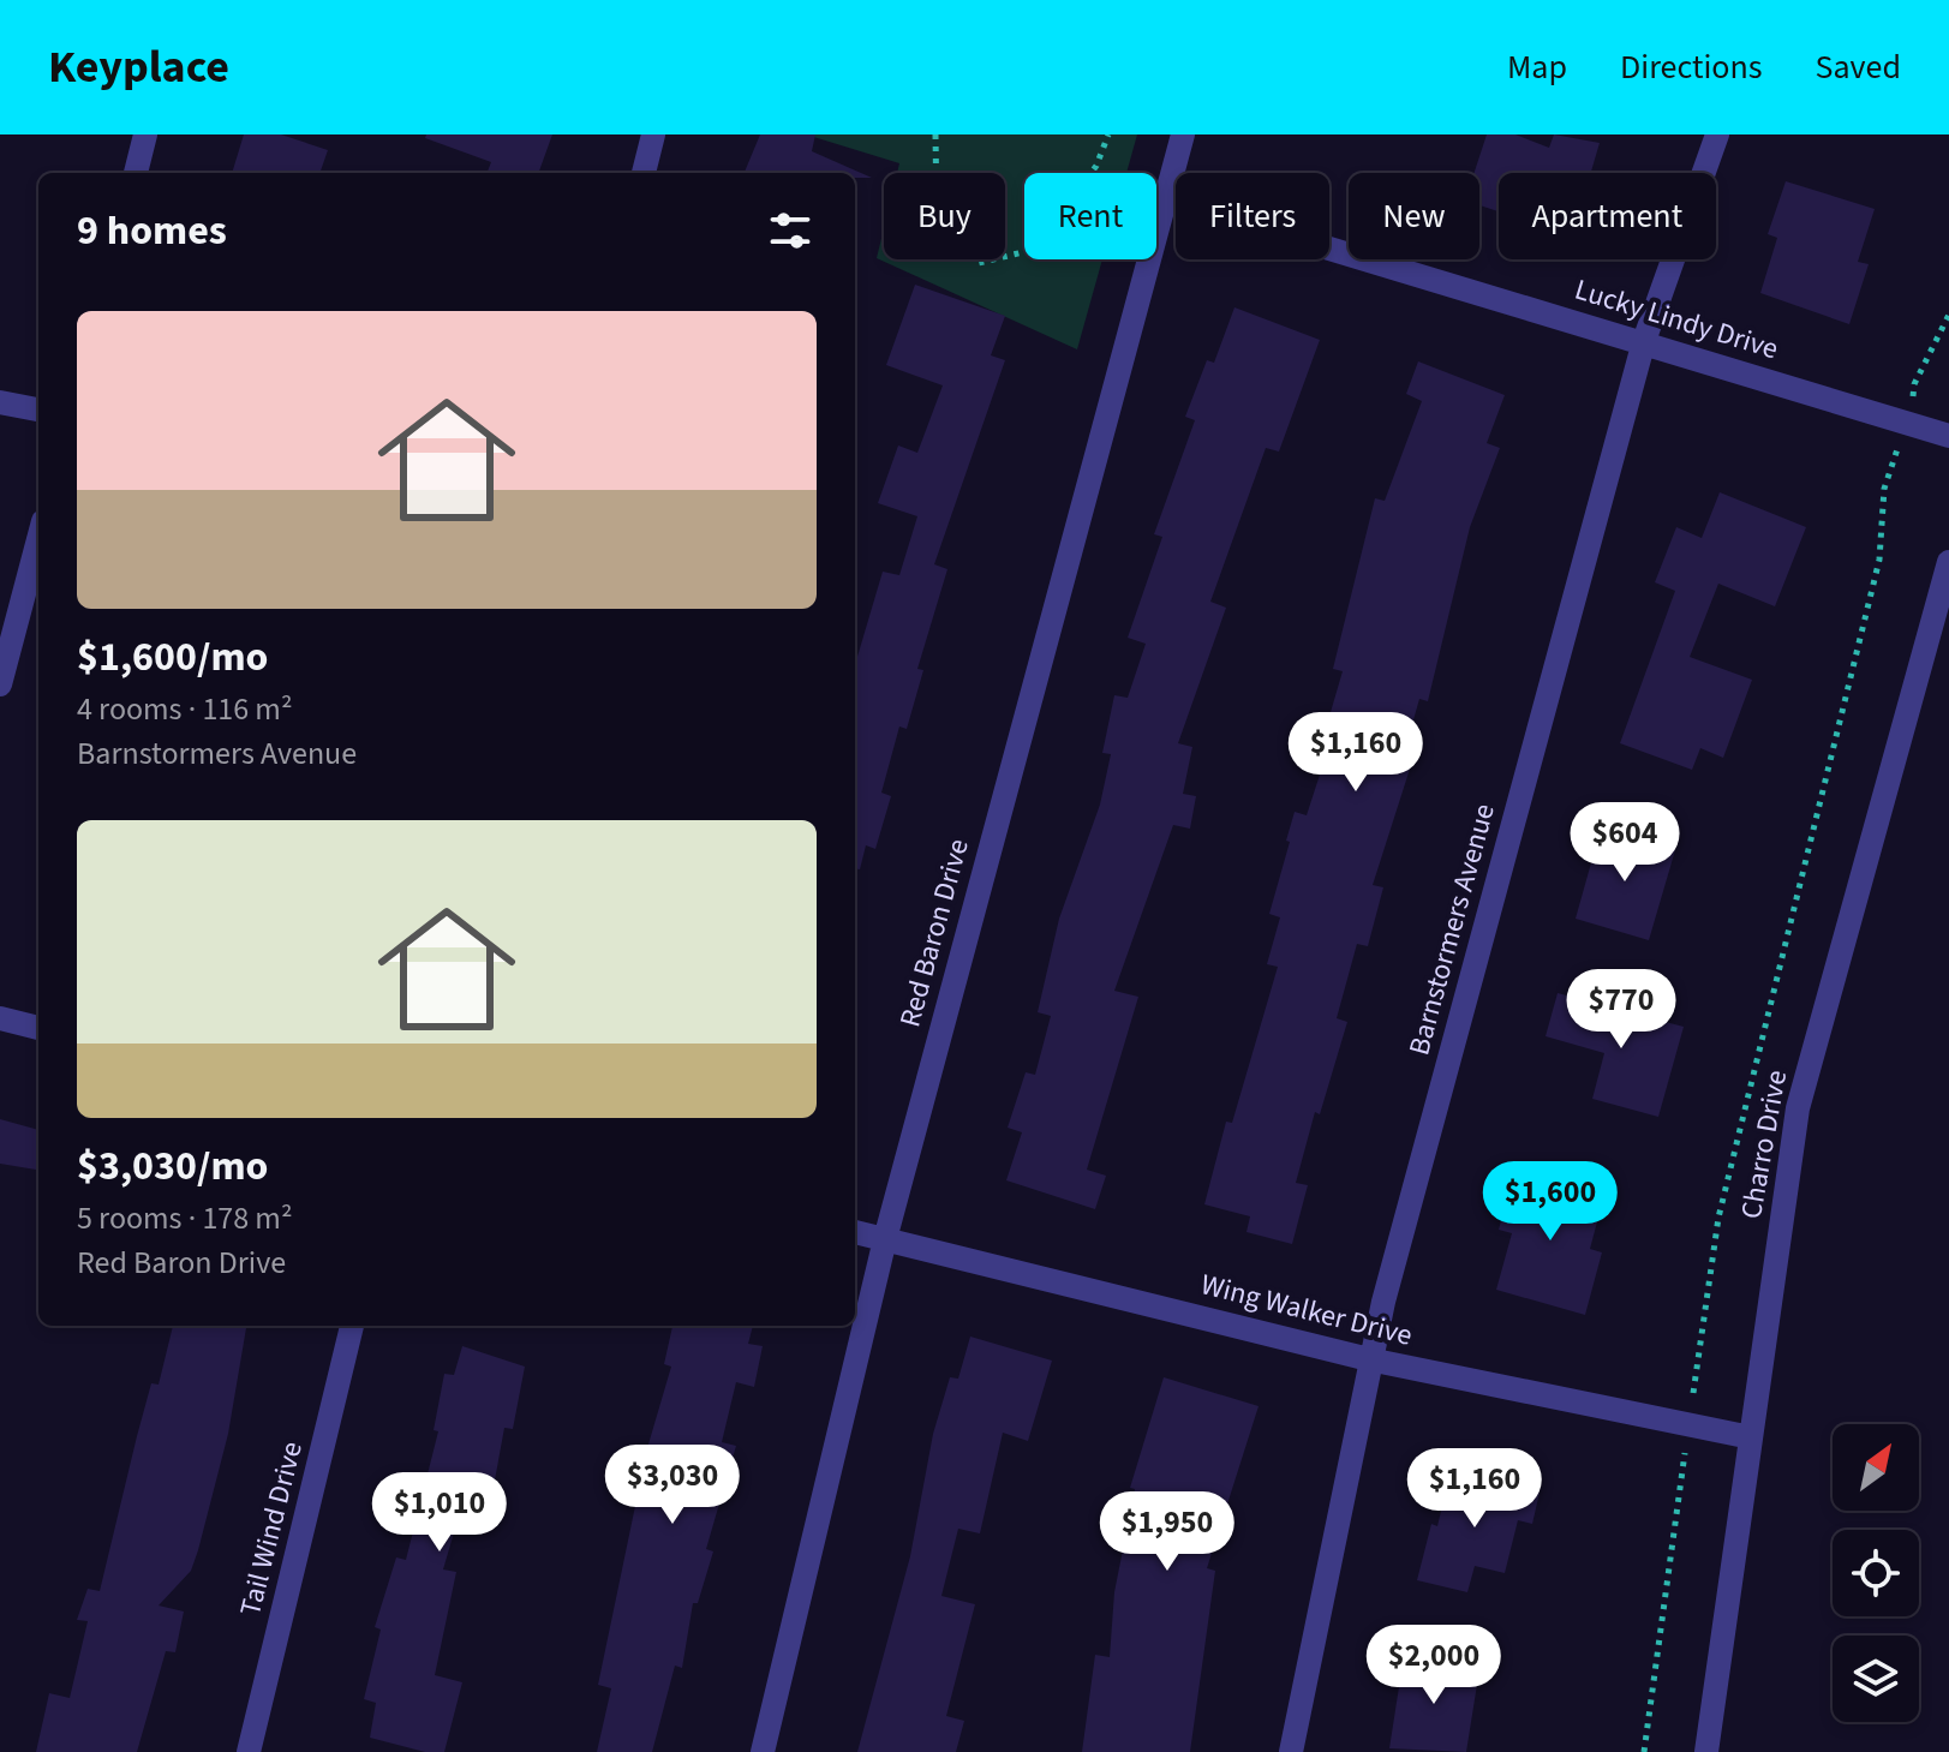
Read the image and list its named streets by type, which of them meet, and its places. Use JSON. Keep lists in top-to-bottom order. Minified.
{"streets":{"street":["Lucky Lindy Drive","Barnstormers Avenue","Red Baron Drive","Charro Drive","Wing Walker Drive","Tail Wind Drive"]},"crossings":[["Lucky Lindy Drive","Barnstormers Avenue"],["Lucky Lindy Drive","Red Baron Drive"],["Barnstormers Avenue","Wing Walker Drive"],["Red Baron Drive","Wing Walker Drive"],["Charro Drive","Wing Walker Drive"]],"north":"top right","page":{"header":"Keyplace","nav":["Map","Directions","Saved"],"chip":["Buy","Rent","Filters","New","Apartment"],"heading":"9 homes","list":[{"name":"$1,600/mo","note":"4 rooms · 116 m² · Barnstormers Avenue"},{"name":"$3,030/mo","note":"5 rooms · 178 m² · Red Baron Drive"}],"price":["$1,160","$604","$770","$1,600","$3,030","$1,160","$1,010","$1,950","$2,000"]}}
